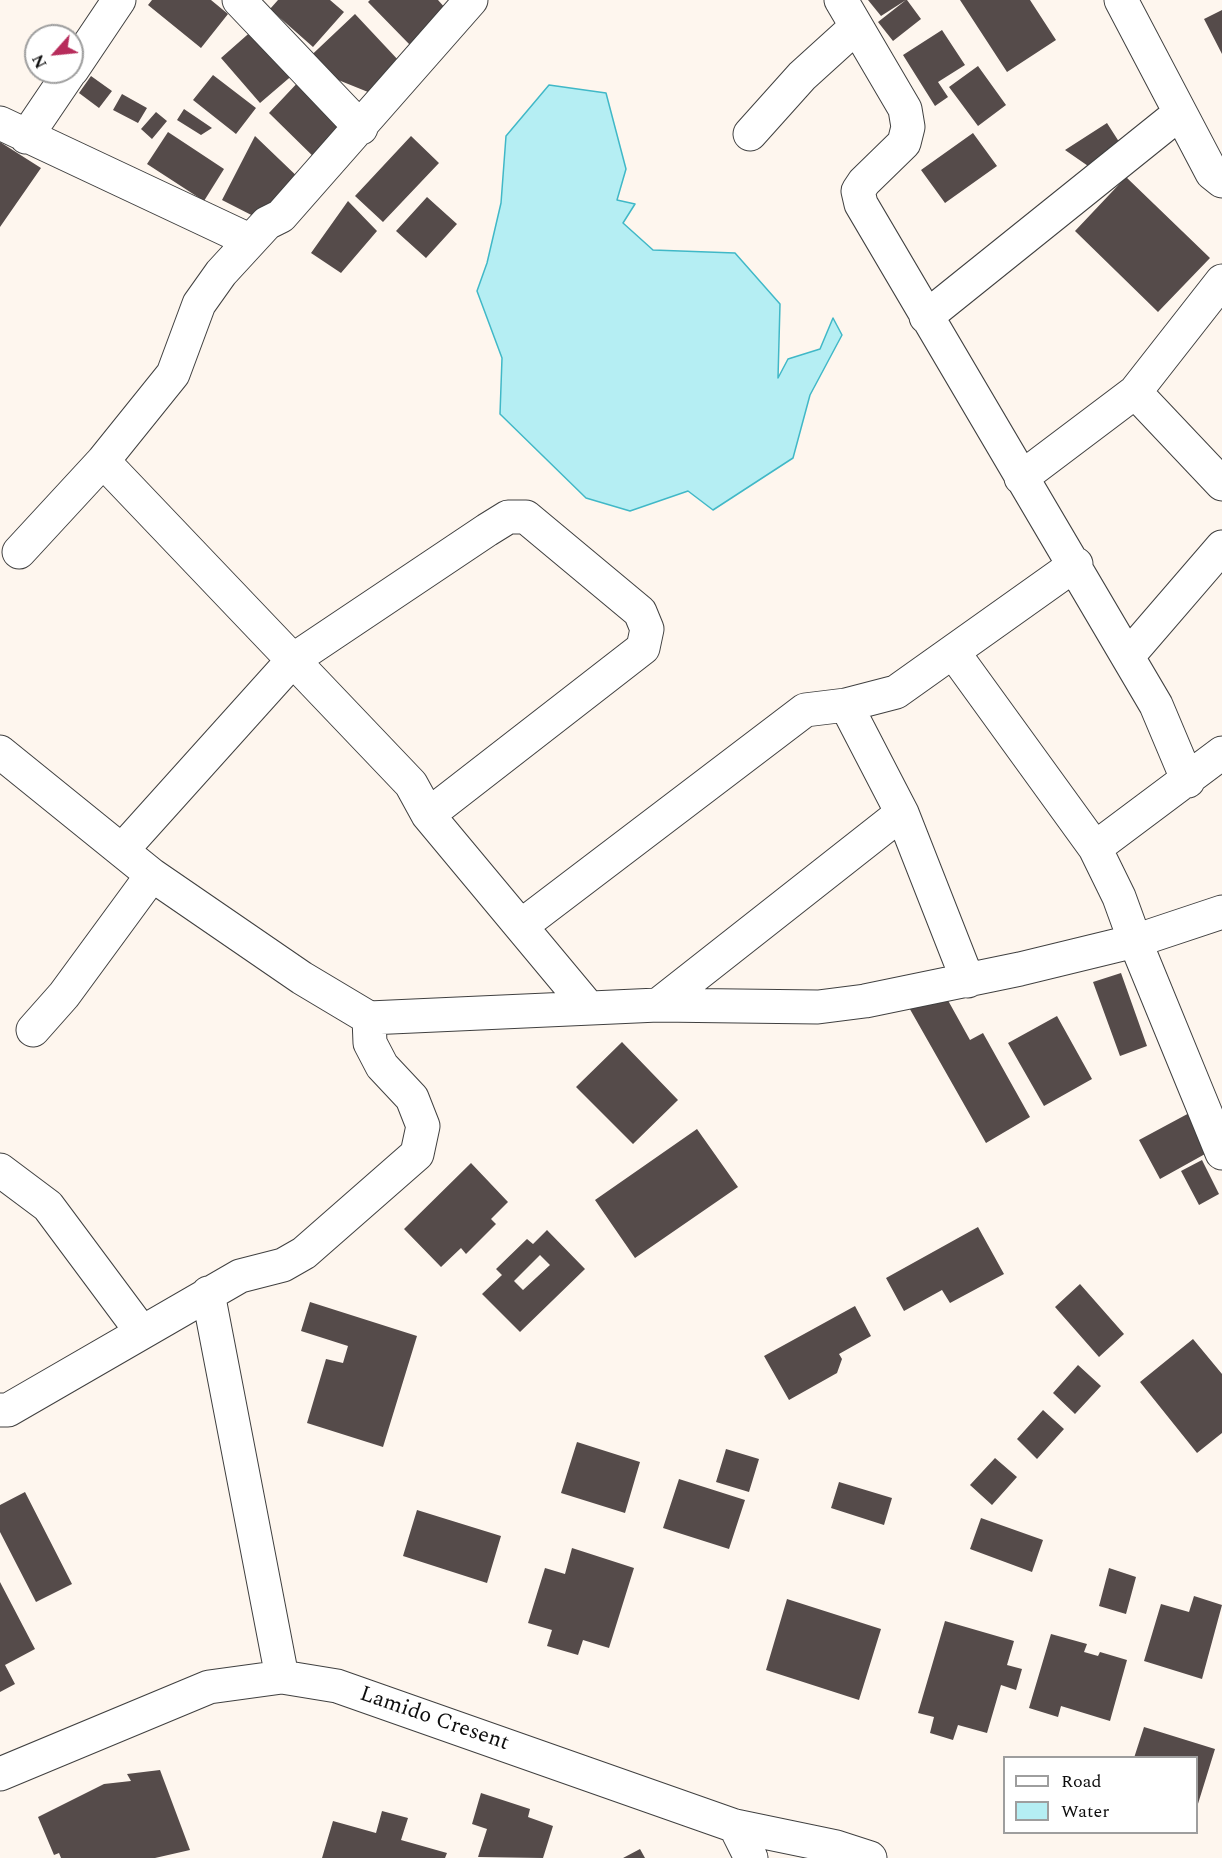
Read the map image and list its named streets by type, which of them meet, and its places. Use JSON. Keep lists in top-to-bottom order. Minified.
{"streets":{"street":["Lamido Cresent"]},"legend":["Road","Water"],"north":"bottom left"}
